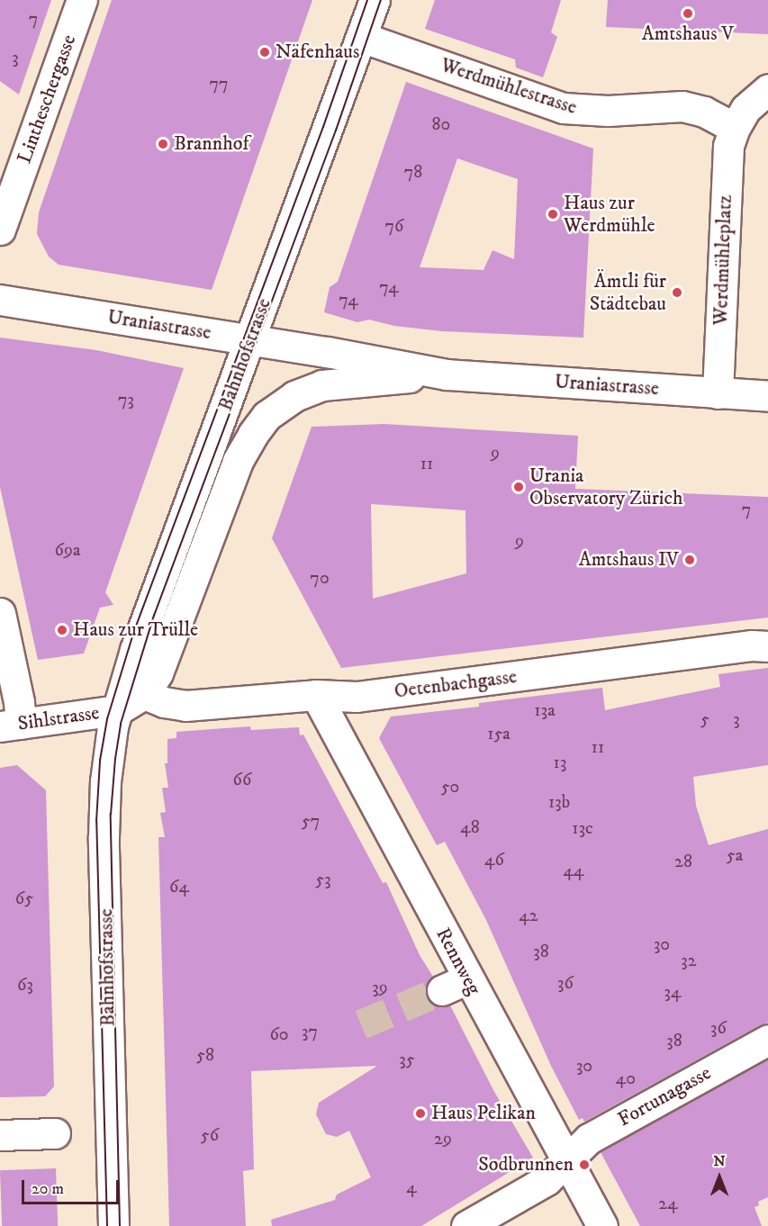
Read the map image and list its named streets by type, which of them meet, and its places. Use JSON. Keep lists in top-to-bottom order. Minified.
{"streets":{"street":["Werdmühlestrasse","Lintheschergasse","Werdmühleplatz","Uraniastrasse","Bahnhofstrasse","Oetenbachgasse","Sihlstrasse","Rennweg","Fortunagasse"]},"crossings":[["Werdmühlestrasse","Werdmühleplatz"],["Werdmühlestrasse","Bahnhofstrasse"],["Werdmühleplatz","Uraniastrasse"],["Uraniastrasse","Bahnhofstrasse"],["Bahnhofstrasse","Oetenbachgasse"],["Bahnhofstrasse","Sihlstrasse"],["Oetenbachgasse","Rennweg"],["Rennweg","Fortunagasse"]],"places":["Amtshaus V","Näfenhaus","Brannhof","Haus zur Werdmühle","Ämtli für Städtebau","Urania Observatory Zürich","Amtshaus IV","Haus zur Trülle","Haus Pelikan","Sodbrunnen"],"house_numbers":["7","3","77","80","78","76","74","74","73","9","11","7","9","69a","70","13a","5","3","15a","11","13","66","50","13b","57","48","13c","5a","46","28","44","53","64","65","42","30","38","32","36","63","39","34","36","37","60","38","58","35","30","40","56","29","4","24"],"scale_bar":"20 m","north":"top"}
